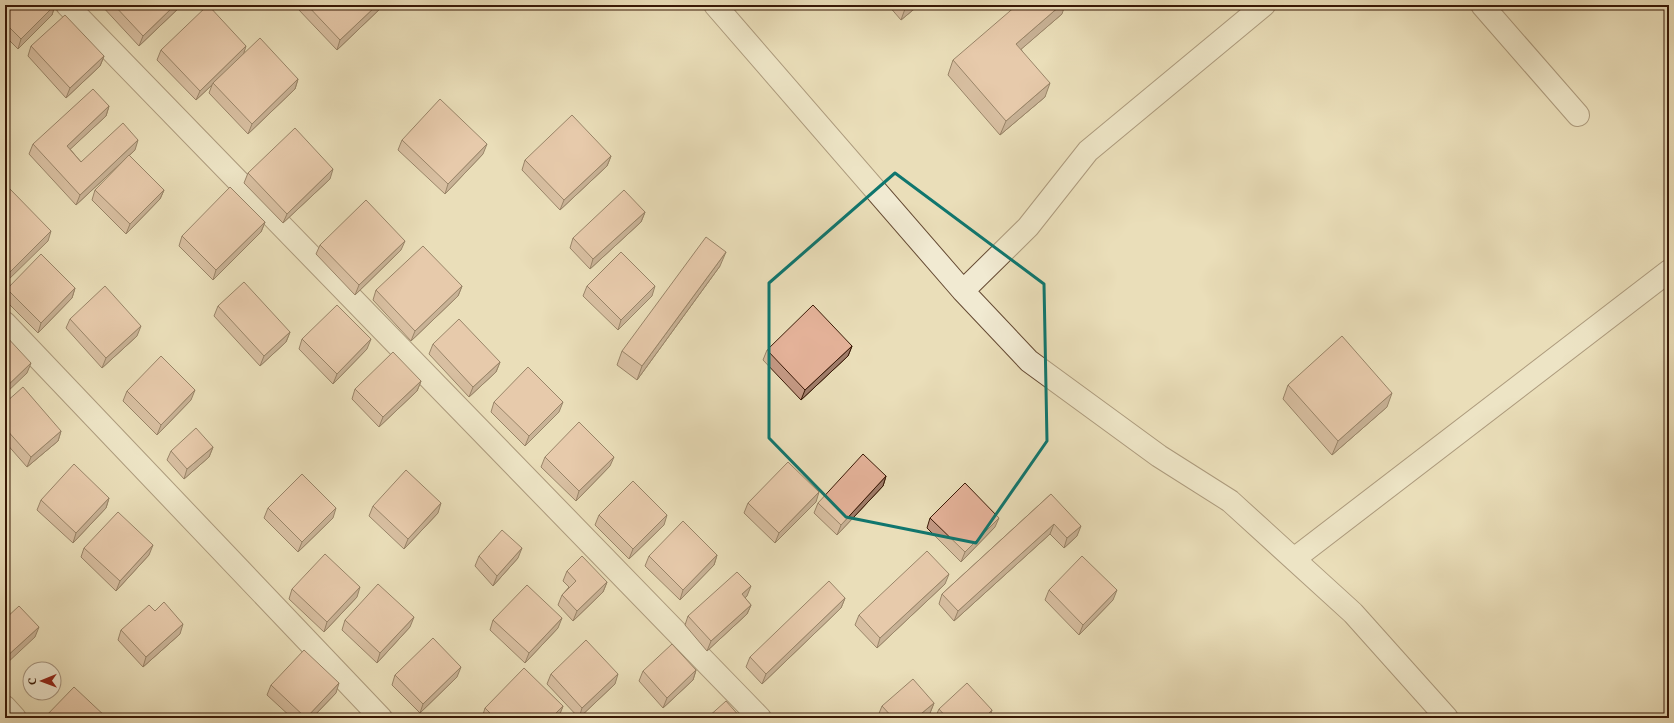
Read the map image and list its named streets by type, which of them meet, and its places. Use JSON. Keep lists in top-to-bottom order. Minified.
{"north":"left"}
